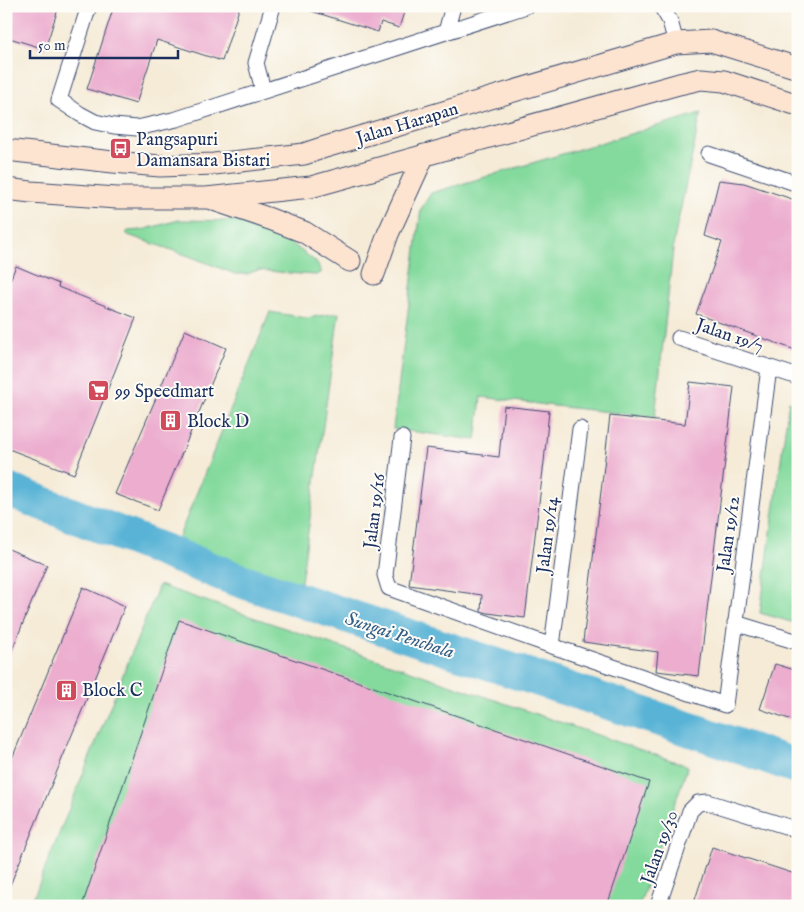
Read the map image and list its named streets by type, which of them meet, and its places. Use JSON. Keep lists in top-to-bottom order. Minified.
{"streets":{"main road":["Jalan Harapan"],"street":["Jalan 19/7","Jalan 19/16","Jalan 19/12","Jalan 19/14","Jalan 19/30"]},"crossings":[["Jalan 19/7","Jalan 19/12"],["Jalan 19/16","Jalan 19/12"],["Jalan 19/16","Jalan 19/14"],["Jalan 19/12","Jalan 19/14"]],"water":["Sungai Penchala"],"places":{"bus stop":["Pangsapuri Damansara Bistari"],"supermarket":["99 Speedmart"],"building":["Block D","Block C"]},"scale_bar":"50 m"}
